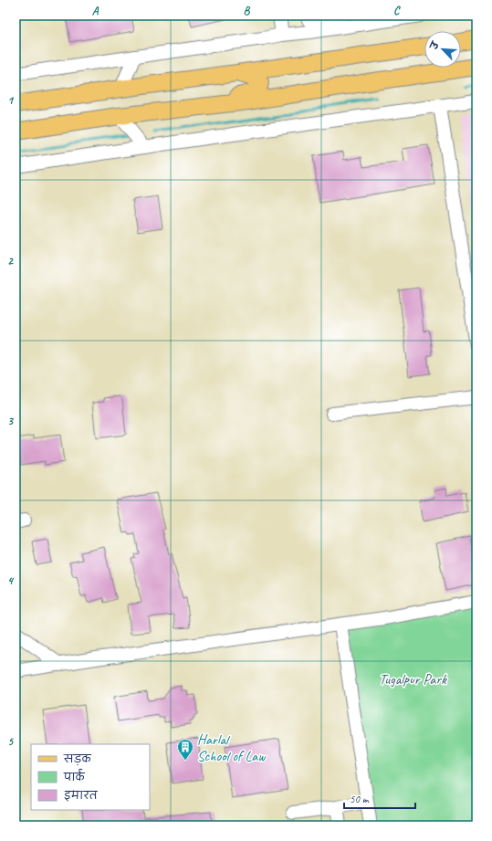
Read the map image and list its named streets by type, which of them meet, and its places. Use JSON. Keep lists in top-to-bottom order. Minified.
{"parks":["Tugalpur Park"],"places":{"building":["Harlal School of Law"]},"legend":["सड़क","पार्क","इमारत"],"scale_bar":"50 m","north":"top left","grid":{"columns":["A","B","C"],"rows":["1","2","3","4","5"]}}
